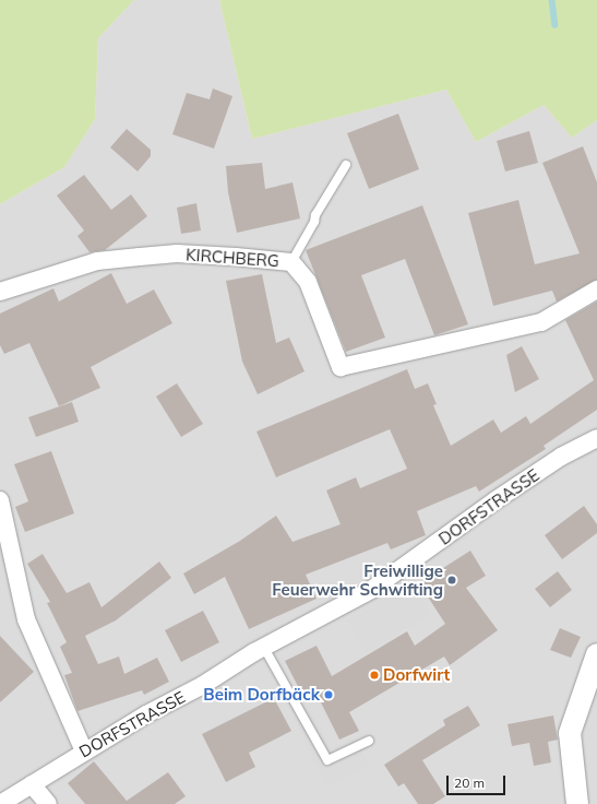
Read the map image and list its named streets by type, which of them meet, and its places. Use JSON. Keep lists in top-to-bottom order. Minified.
{"streets":{"street":["KIRCHBERG","DORFSTRASSE"]},"places":["Freiwillige Feuerwehr Schwifting","Dorfwirt","Beim Dorfbäck"],"scale_bar":"20 m"}
